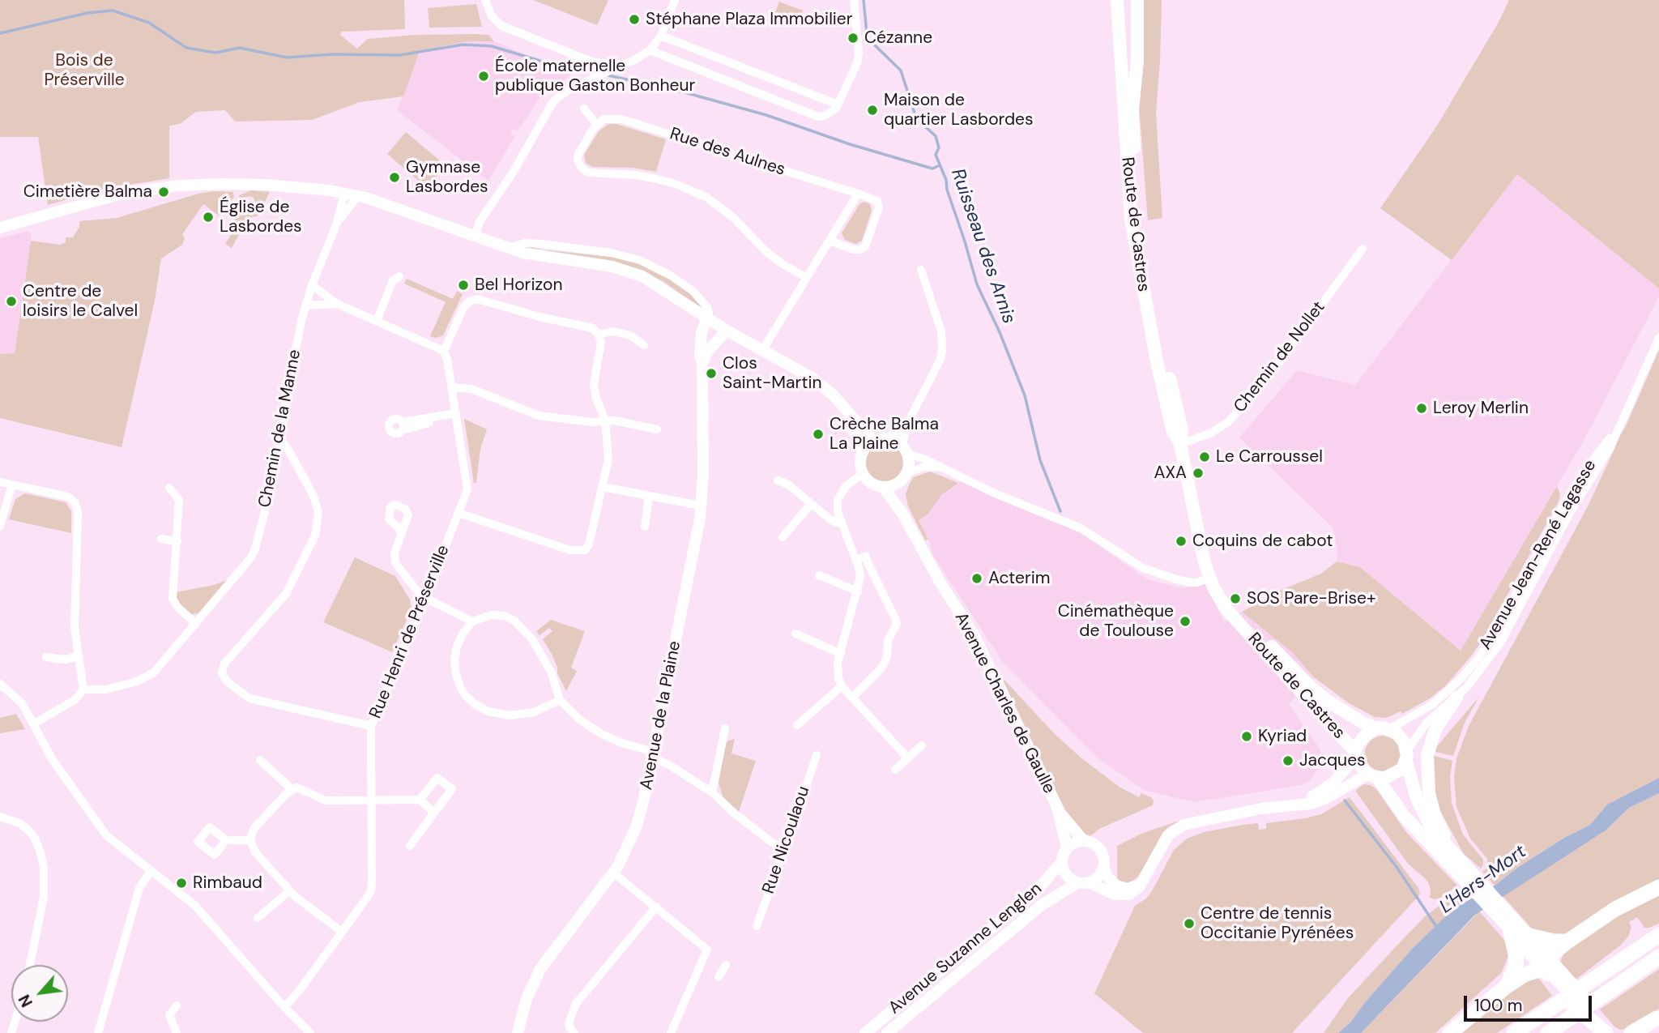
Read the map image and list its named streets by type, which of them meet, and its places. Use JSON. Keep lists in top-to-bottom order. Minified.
{"streets":{"main road":["Route de Castres"],"street":["Rue des Aulnes","Chemin de Nollet","Chemin de la Manne","Avenue Jean-René Lagasse","Rue Henri de Préserville","Avenue Charles de Gaulle","Avenue de la Plaine","Rue Nicoulaou","Avenue Suzanne Lenglen"]},"crossings":[["Route de Castres","Chemin de Nollet"],["Route de Castres","Avenue Jean-René Lagasse"],["Avenue Charles de Gaulle","Avenue Suzanne Lenglen"]],"water":["Ruisseau des Arnis","L'Hers-Mort"],"parks":["Bois de Préserville"],"places":["Stéphane Plaza Immobilier","Cézanne","École maternelle publique Gaston Bonheur","Maison de quartier Lasbordes","Gymnase Lasbordes","Cimetière Balma","Église de Lasbordes","Bel Horizon","Centre de loisirs le Calvel","Clos Saint-Martin","Leroy Merlin","Crèche Balma La Plaine","Le Carroussel","AXA","Coquins de cabot","Acterim","SOS Pare-Brise+","Cinémathèque de Toulouse","Kyriad","Jacques","Rimbaud","Centre de tennis Occitanie Pyrénées"],"scale_bar":"100 m","north":"bottom left"}
